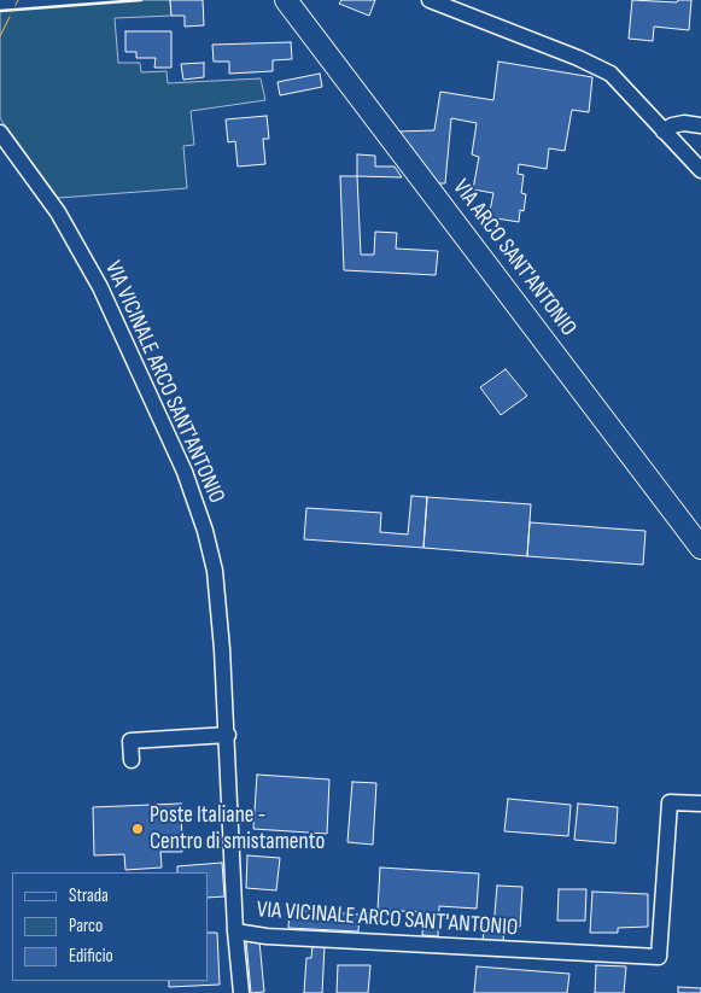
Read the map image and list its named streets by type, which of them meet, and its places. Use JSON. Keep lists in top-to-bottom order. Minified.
{"streets":{"street":["VIA ARCO SANT'ANTONIO","VIA VICINALE ARCO SANT'ANTONIO"]},"places":["Poste Italiane - Centro di smistamento"],"legend":["Strada","Parco","Edificio"]}
